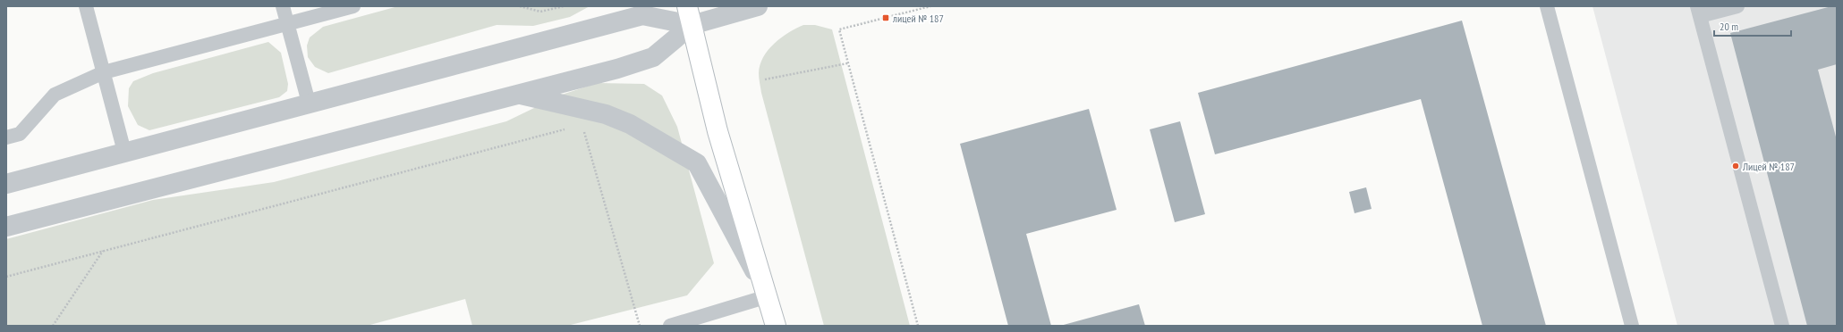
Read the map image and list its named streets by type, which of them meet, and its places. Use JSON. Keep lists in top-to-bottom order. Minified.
{"places":{"transit":["лицей № 187"],"other":["Лицей № 187"]},"scale_bar":"20 m"}
